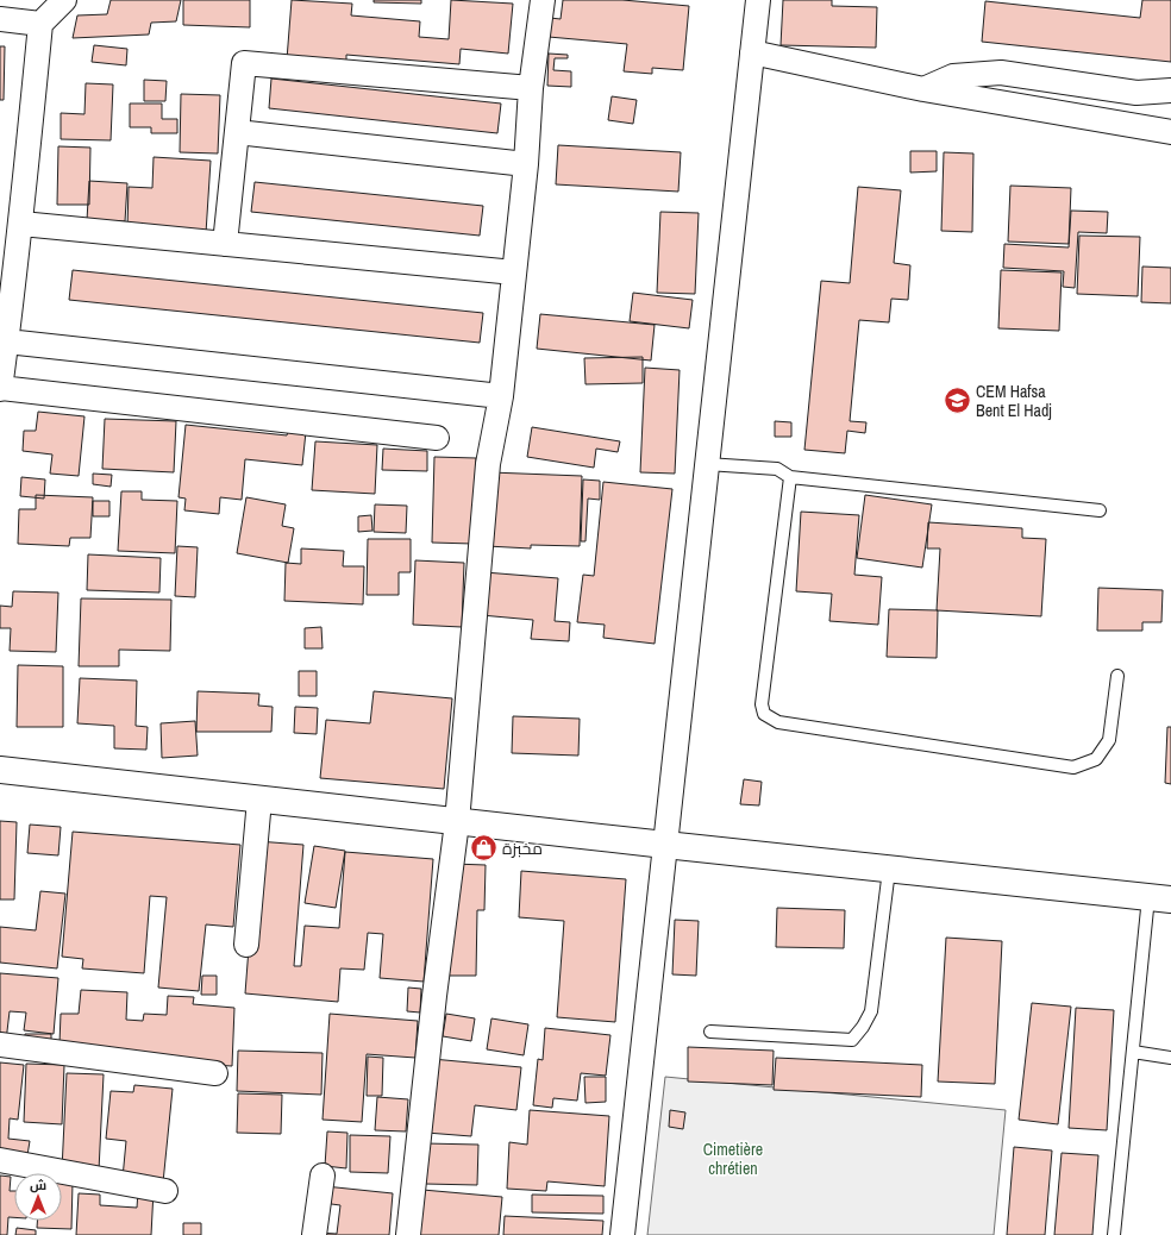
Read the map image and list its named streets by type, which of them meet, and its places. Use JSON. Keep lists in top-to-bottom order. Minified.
{"parks":["Cimetière chrétien"],"places":{"school or university":["CEM Hafsa Bent El Hadj"],"shop":["مخبزة"]},"north":"top"}
